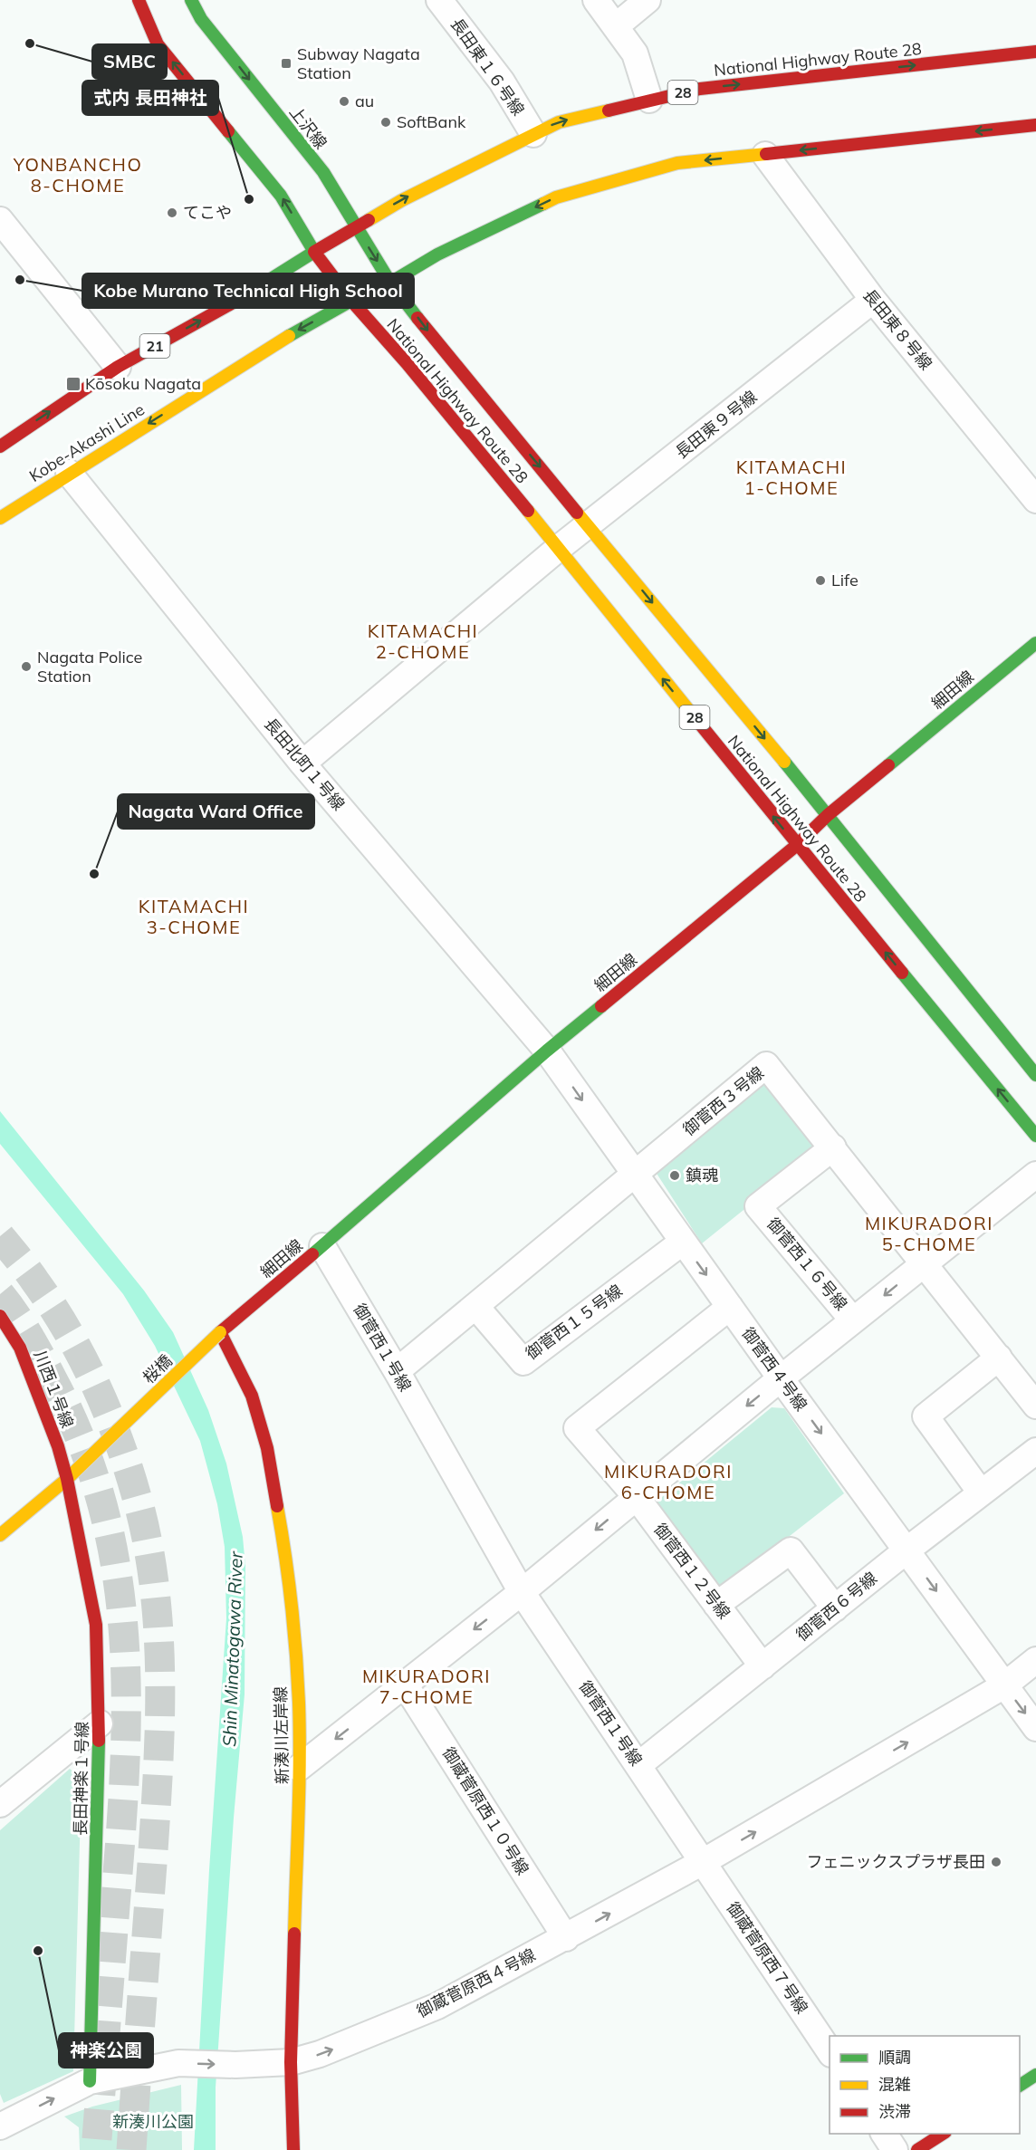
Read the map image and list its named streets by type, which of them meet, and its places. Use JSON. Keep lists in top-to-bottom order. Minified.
{"streets":{"main road":["National Highway Route 28","28","上沢線","21","Kobe-Akashi Line","細田線","桜橋","川西１号線","新湊川左岸線","長田神楽１号線"],"street":["長田東１６号線","長田東８号線","長田東９号線","長田北町１号線","御菅西３号線","御菅西１６号線","御菅西１５号線","御菅西１号線","御菅西４号線","御菅西１２号線","御菅西６号線","御蔵菅原西１０号線","御蔵菅原西７号線","御蔵菅原西４号線"]},"crossings":[["National Highway Route 28","長田東１６号線"],["National Highway Route 28","上沢線"],["National Highway Route 28","21"],["National Highway Route 28","長田東９号線"],["National Highway Route 28","Kobe-Akashi Line"],["National Highway Route 28","細田線"],["上沢線","Kobe-Akashi Line"],["長田東８号線","長田東９号線"],["長田東９号線","長田北町１号線"],["Kobe-Akashi Line","長田北町１号線"],["細田線","長田北町１号線"],["細田線","御菅西１号線"],["細田線","桜橋"],["細田線","御菅西４号線"],["細田線","新湊川左岸線"],["長田北町１号線","御菅西４号線"],["御菅西３号線","御菅西１６号線"],["御菅西３号線","御菅西１５号線"],["御菅西３号線","御菅西１号線"],["御菅西３号線","御菅西４号線"],["御菅西１５号線","御菅西４号線"],["御菅西１号線","御菅西６号線"],["御菅西１号線","御蔵菅原西７号線"],["御菅西１号線","御蔵菅原西４号線"],["桜橋","川西１号線"],["桜橋","新湊川左岸線"],["桜橋","長田神楽１号線"],["御菅西４号線","御菅西１２号線"],["御菅西４号線","御菅西６号線"],["川西１号線","長田神楽１号線"],["御菅西１２号線","御菅西６号線"],["新湊川左岸線","御蔵菅原西４号線"],["長田神楽１号線","御蔵菅原西４号線"],["御蔵菅原西１０号線","御蔵菅原西４号線"],["御蔵菅原西７号線","御蔵菅原西４号線"]],"one_way":["御菅西４号線","御蔵菅原西４号線"],"districts":["YONBANCHO 8-CHOME","KITAMACHI 1-CHOME","KITAMACHI 2-CHOME","KITAMACHI 3-CHOME","MIKURADORI 5-CHOME","MIKURADORI 6-CHOME","MIKURADORI 7-CHOME"],"water":["Shin Minatogawa River"],"parks":["新湊川公園"],"places":{"other":["SMBC","au","SoftBank","式内 長田神社","てこや","Kobe Murano Technical High School","Life","Nagata Police Station","Nagata Ward Office","鎮魂","フェニックスプラザ長田","神楽公園"],"transit":["Subway Nagata Station","Kōsoku Nagata"]},"legend":["順調","混雑","渋滞"]}
